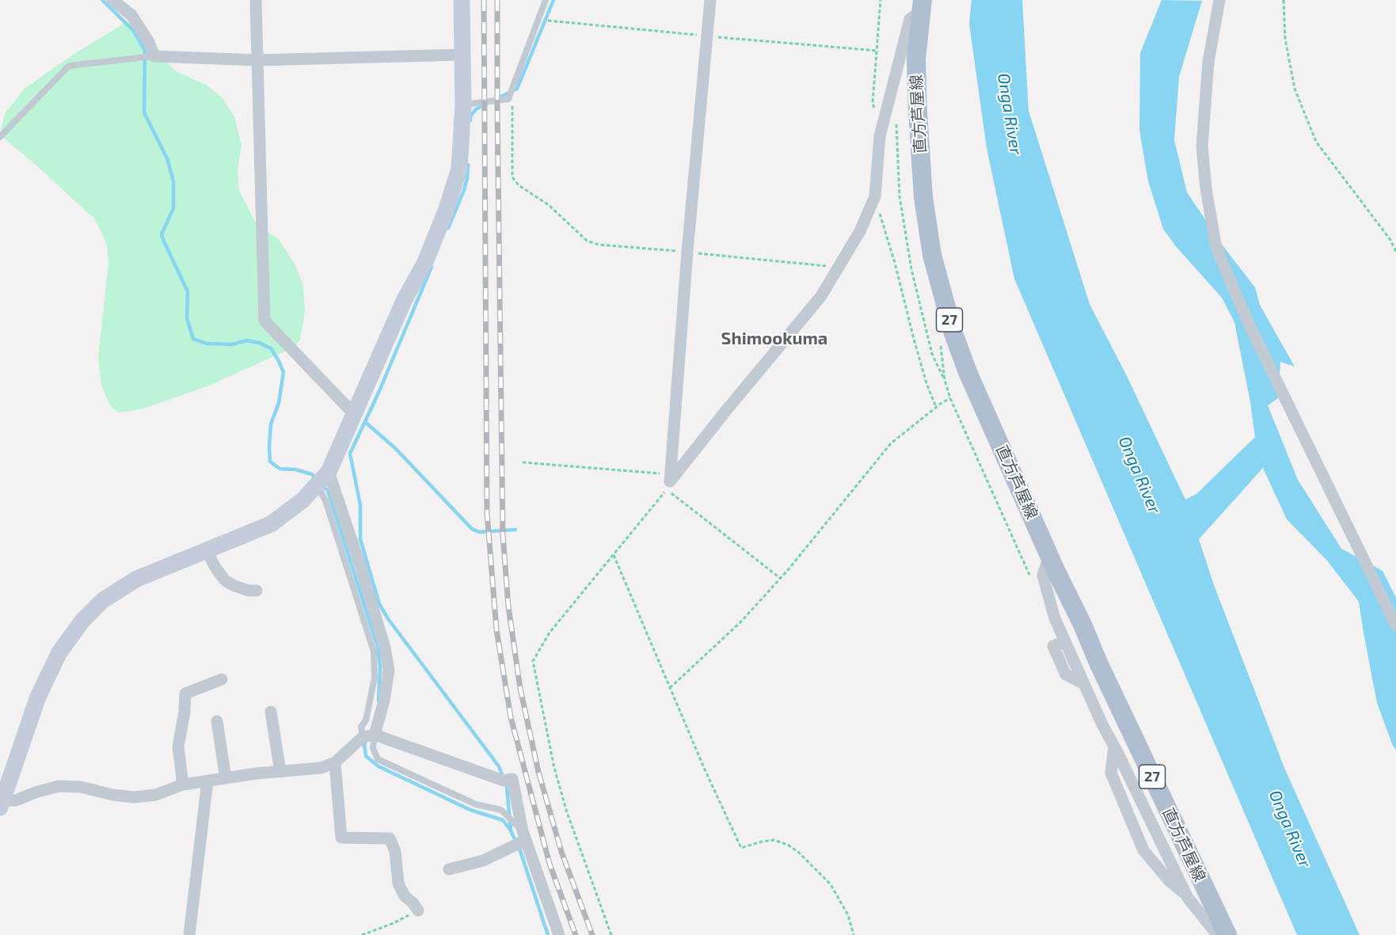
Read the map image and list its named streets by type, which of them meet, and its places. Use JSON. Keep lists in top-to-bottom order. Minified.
{"streets":{"main road":["直方芦屋線","27"]},"districts":["Shimookuma"],"water":["Onga River"]}
